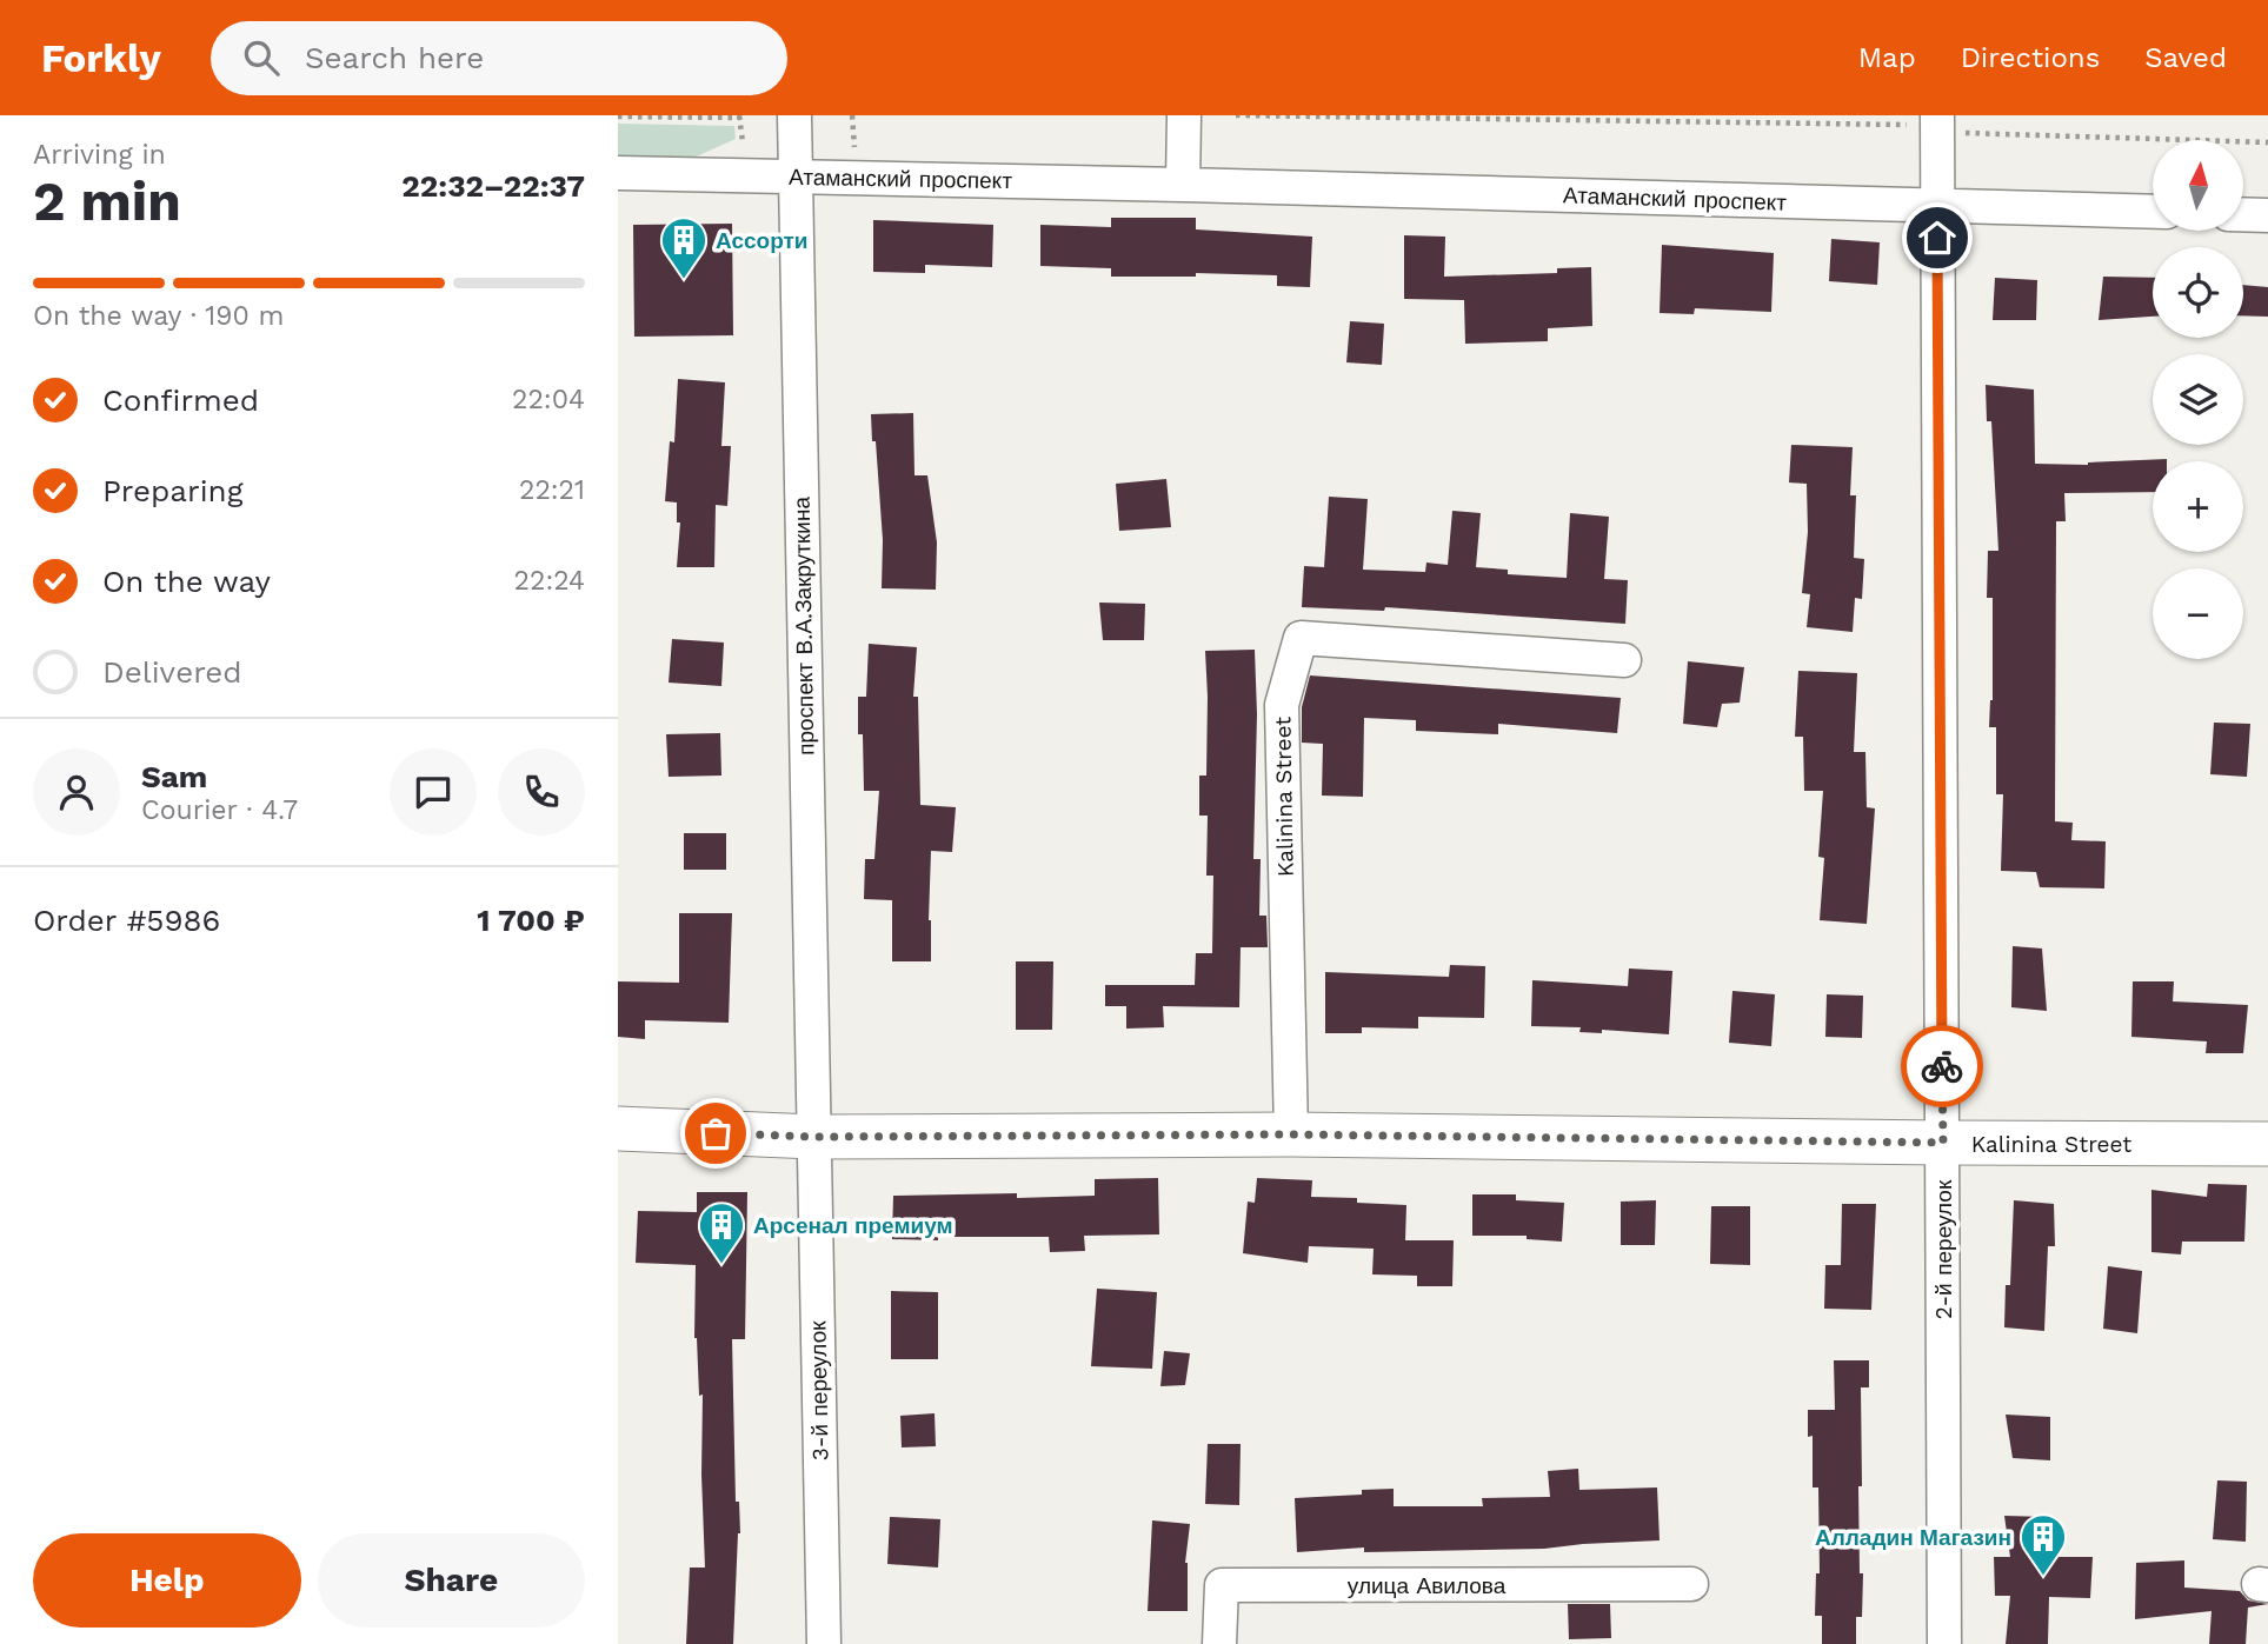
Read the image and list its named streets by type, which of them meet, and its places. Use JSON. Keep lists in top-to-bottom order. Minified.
{"streets":{"main road":["Kalinina Street"],"street":["Атаманский проспект","проспект В.А.Закруткина","2-й переулок","3-й переулок","улица Авилова"]},"crossings":[["Атаманский проспект","проспект В.А.Закруткина"],["Атаманский проспект","2-й переулок"],["проспект В.А.Закруткина","Kalinina Street"],["проспект В.А.Закруткина","3-й переулок"],["Kalinina Street","2-й переулок"],["Kalinina Street","3-й переулок"]],"places":{"building":["Ассорти","Арсенал премиум","Алладин Магазин"]},"north":"top","page":{"header":"Forkly","search":"Search here","nav":["Map","Directions","Saved"],"heading":["2 min","Arriving in","22:32–22:37"],"panel":["Sam","Courier · 4.7","Order #5986","1 700 ₽"],"map_buttons":["+","−"],"bar":"On the way · 190 m","list":[["Confirmed","22:04"],["Preparing","22:21"],["On the way","22:24"],"Delivered"],"buttons":["Help","Share"]}}
